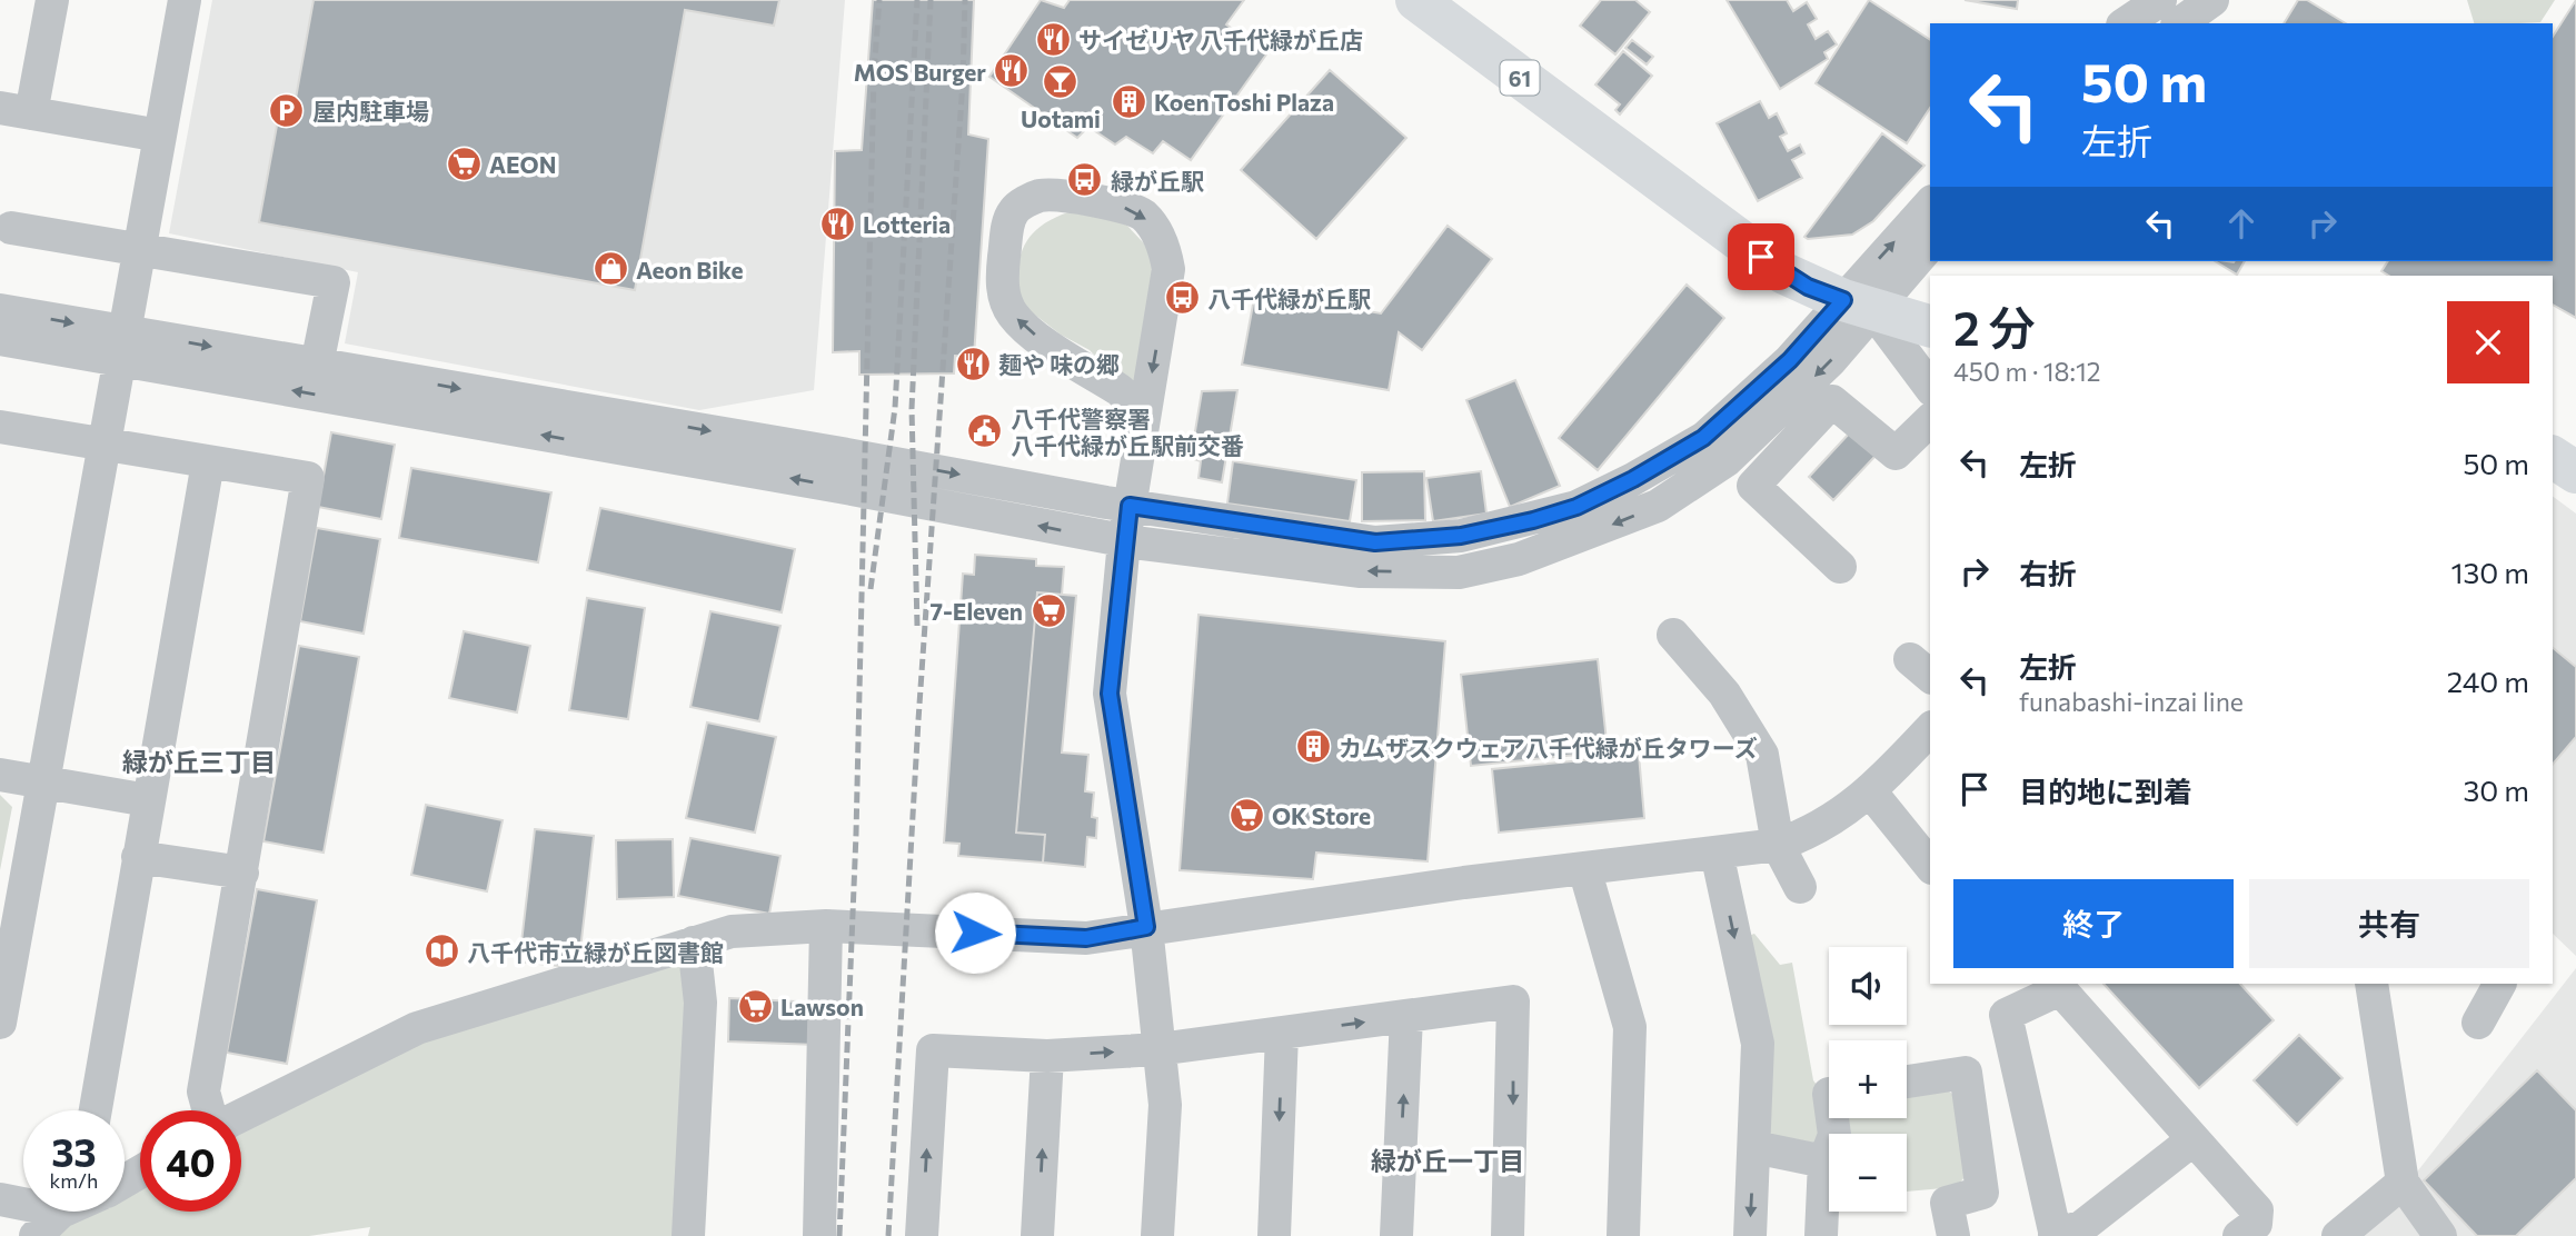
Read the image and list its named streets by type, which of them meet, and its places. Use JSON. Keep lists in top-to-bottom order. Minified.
{"streets":{"main road":["61"]},"districts":["緑が丘三丁目","緑が丘一丁目"],"places":{"restaurant":["サイゼリヤ 八千代緑が丘店","MOS Burger","Lotteria","麺や 味の郷"],"bar":["Uotami"],"building":["Koen Toshi Plaza","カムザスクウェア八千代緑が丘タワーズ"],"parking":["屋内駐車場"],"supermarket":["AEON","7-Eleven","OK Store","Lawson"],"bus stop":["緑が丘駅","八千代緑が丘駅"],"shop":["Aeon Bike"],"public building":["八千代警察署 八千代緑が丘駅前交番"],"library":["八千代市立緑が丘図書館"]},"page":{"turn":["50 m","左折"],"heading":["2 分","450 m · 18:12"],"list":[{"name":"左折","value":"50 m"},{"name":"右折","value":"130 m"},{"name":"左折","note":"funabashi-inzai line","value":"240 m"},{"name":"目的地に到着","value":"30 m"}],"buttons":["終了","共有"],"map_buttons":["+","−"],"speed":"33 km/h","limit":"40"}}
